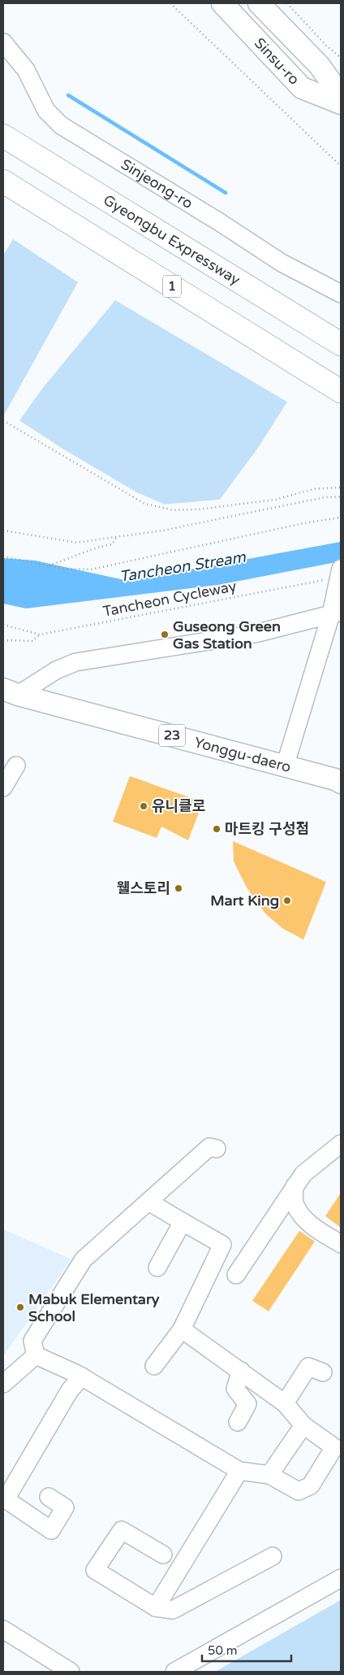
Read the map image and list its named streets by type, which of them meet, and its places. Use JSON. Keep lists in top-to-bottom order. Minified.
{"streets":{"highway":["Gyeongbu Expressway","1"],"main road":["Sinsu-ro","23","Yonggu-daero"],"street":["Sinjeong-ro"],"path":["Tancheon Cycleway"]},"water":["Tancheon Stream"],"places":["Guseong Green Gas Station","유니클로","마트킹 구성점","웰스토리","Mart King","Mabuk Elementary School"],"scale_bar":"50 m"}
